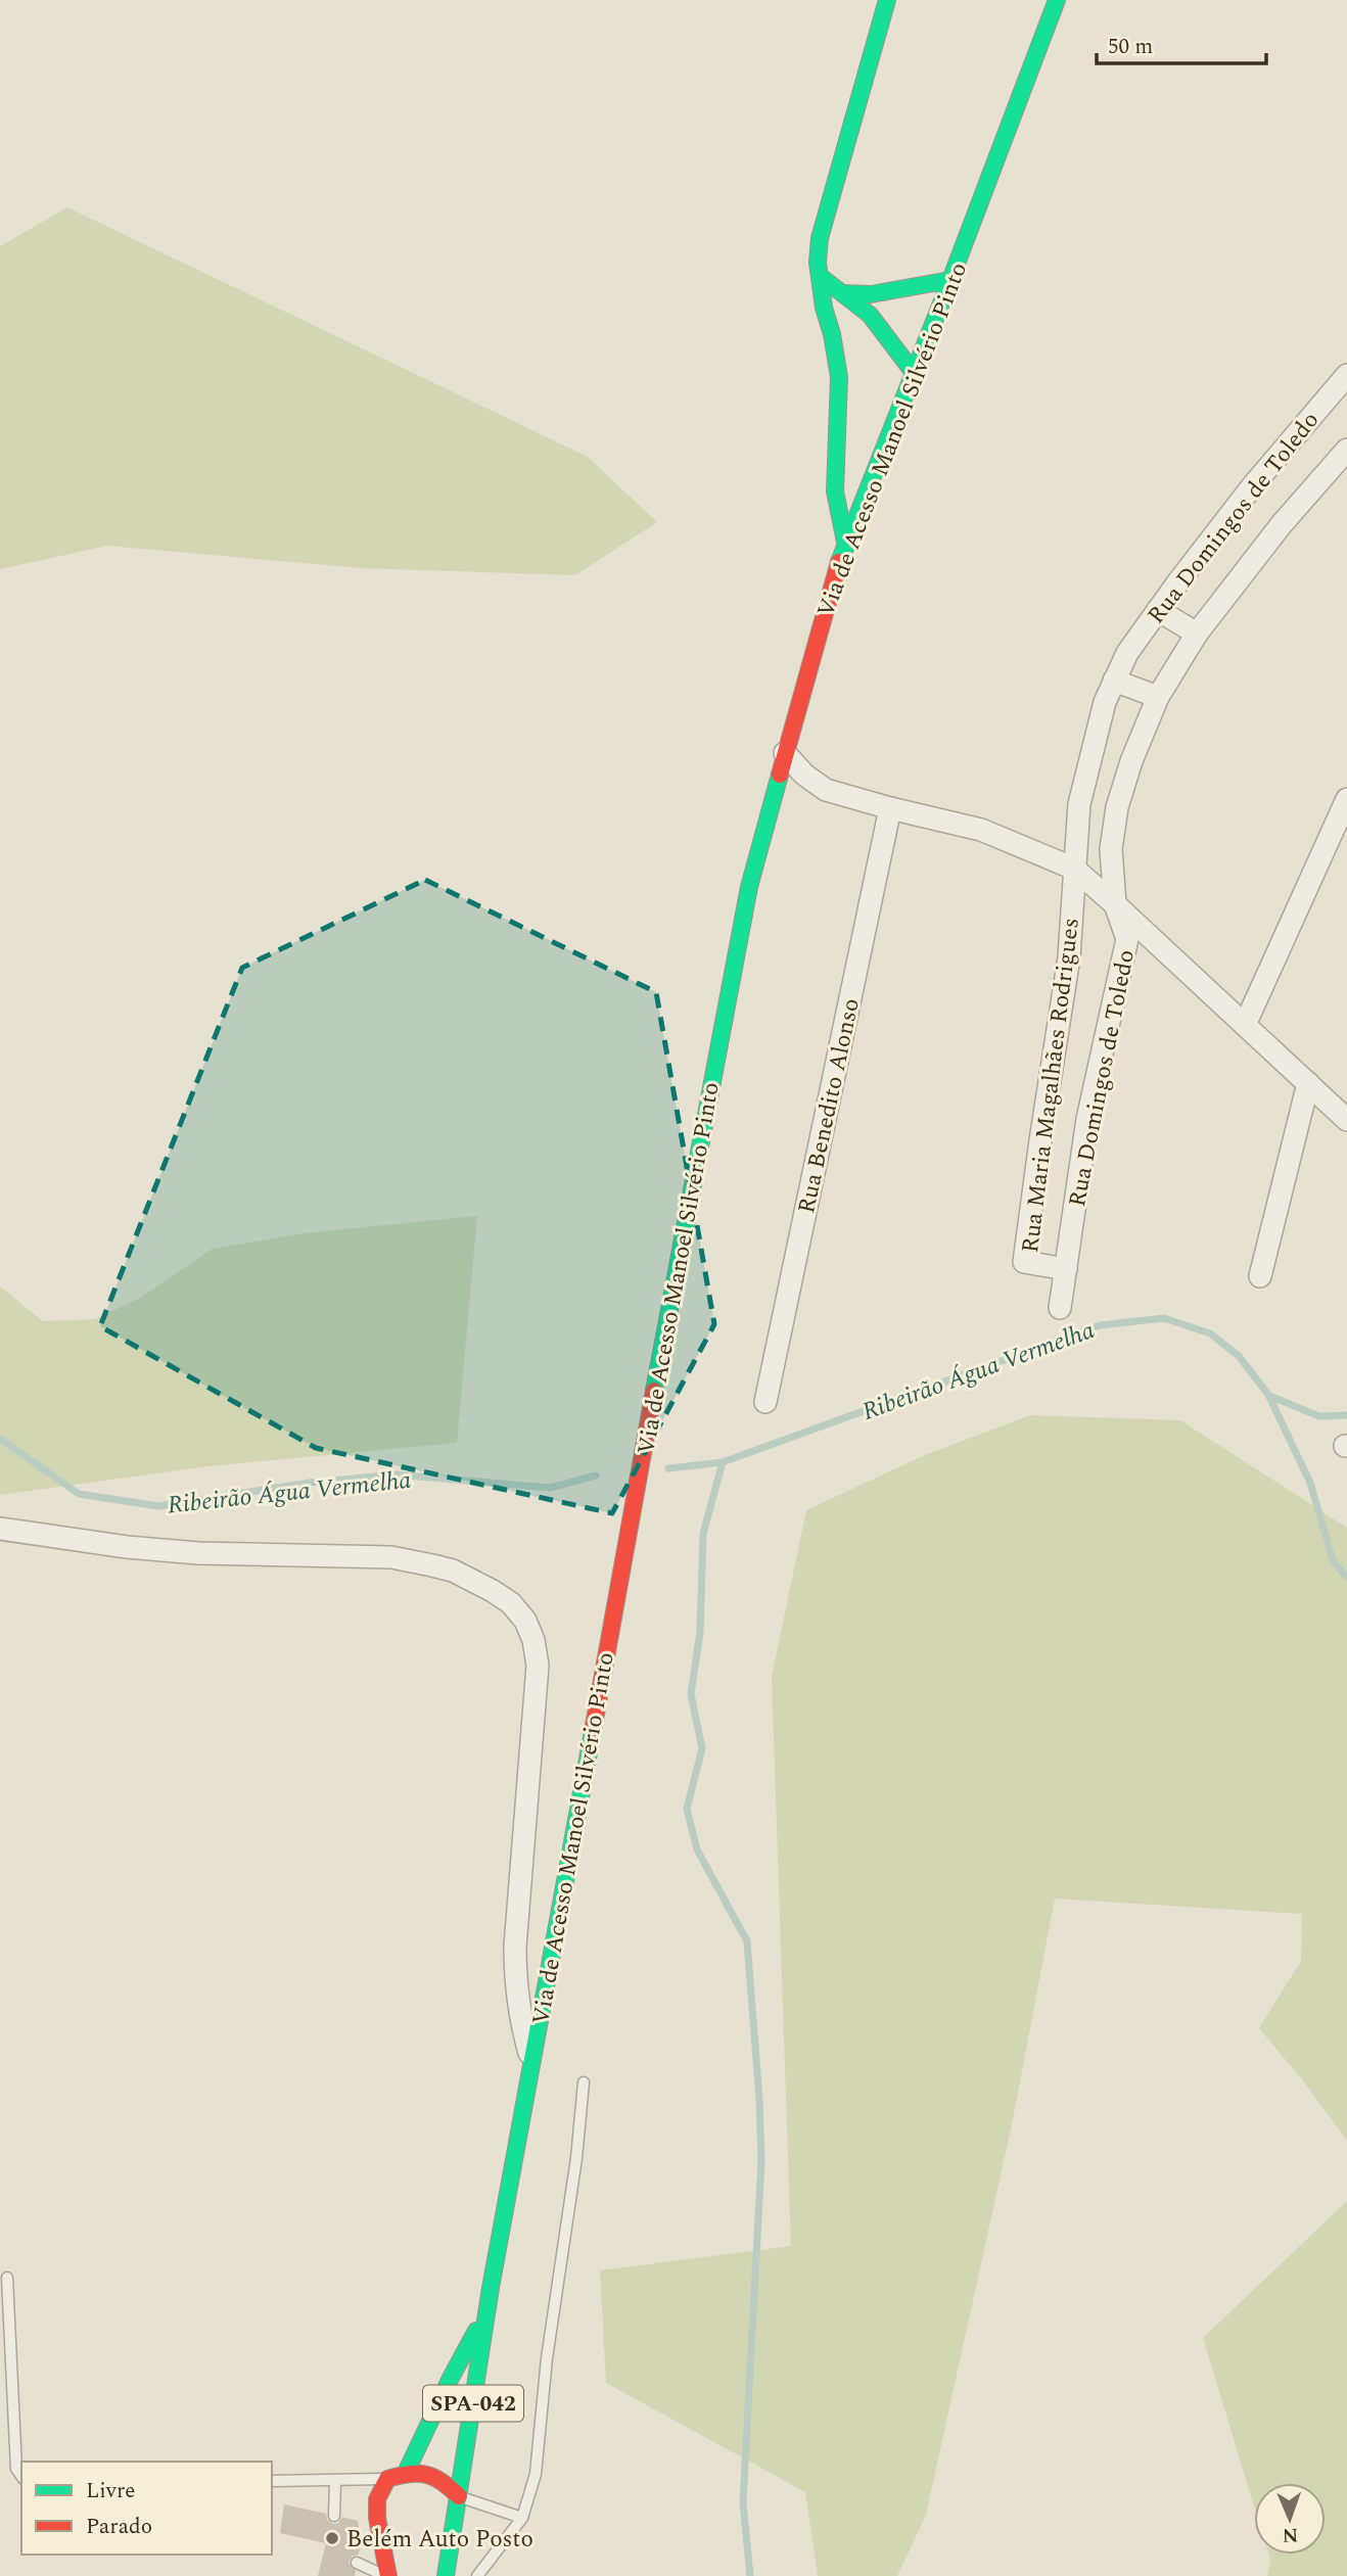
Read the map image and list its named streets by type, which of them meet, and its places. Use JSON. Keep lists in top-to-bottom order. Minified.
{"streets":{"main road":["Via de Acesso Manoel Silvério Pinto","SPA-042"],"street":["Rua Domingos de Toledo","Rua Maria Magalhães Rodrigues","Rua Benedito Alonso"]},"crossings":[["Rua Domingos de Toledo","Rua Maria Magalhães Rodrigues"]],"water":["Ribeirão Água Vermelha"],"places":["Belém Auto Posto"],"legend":["Livre","Parado"],"scale_bar":"50 m","north":"bottom"}
